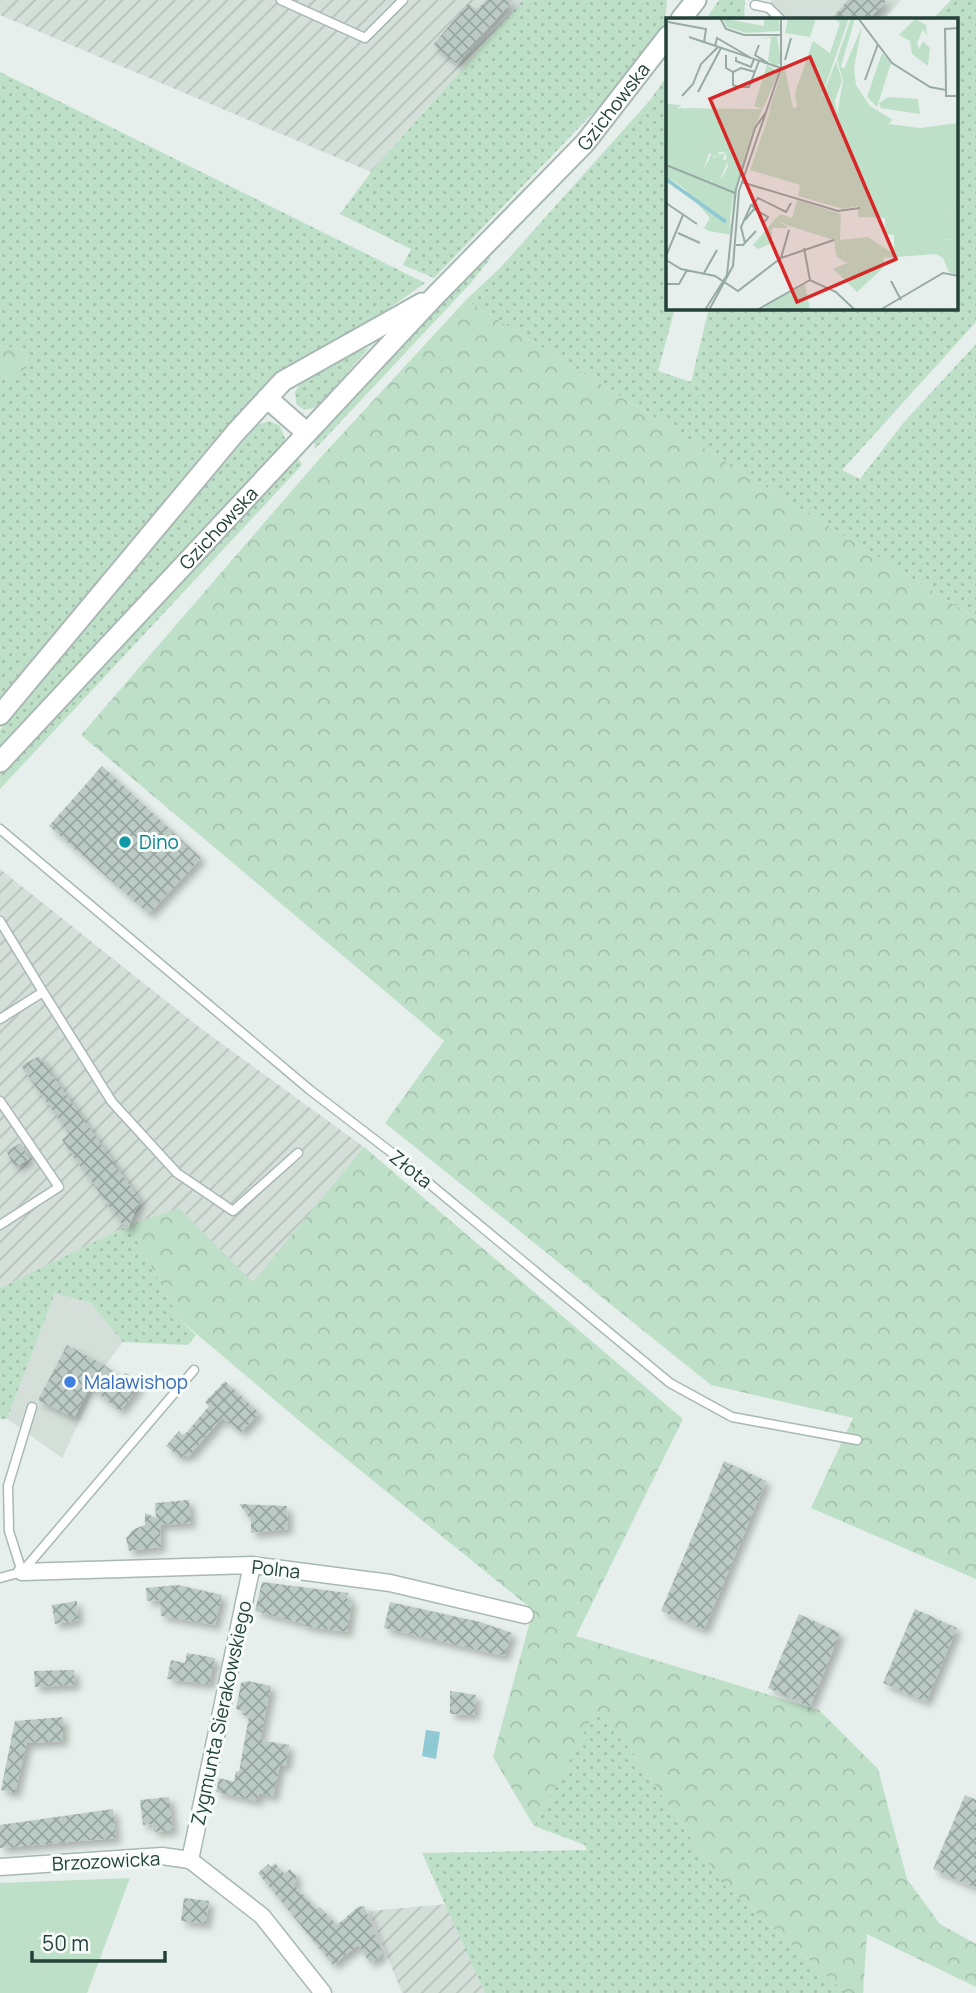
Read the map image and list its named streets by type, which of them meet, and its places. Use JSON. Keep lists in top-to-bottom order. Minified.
{"streets":{"street":["Gzichowska","Polna","Zygmunta Sierakowskiego","Brzozowicka"],"lane":["Złota"]},"crossings":[["Polna","Zygmunta Sierakowskiego"],["Zygmunta Sierakowskiego","Brzozowicka"]],"places":["Dino","Malawishop"],"scale_bar":"50 m"}
